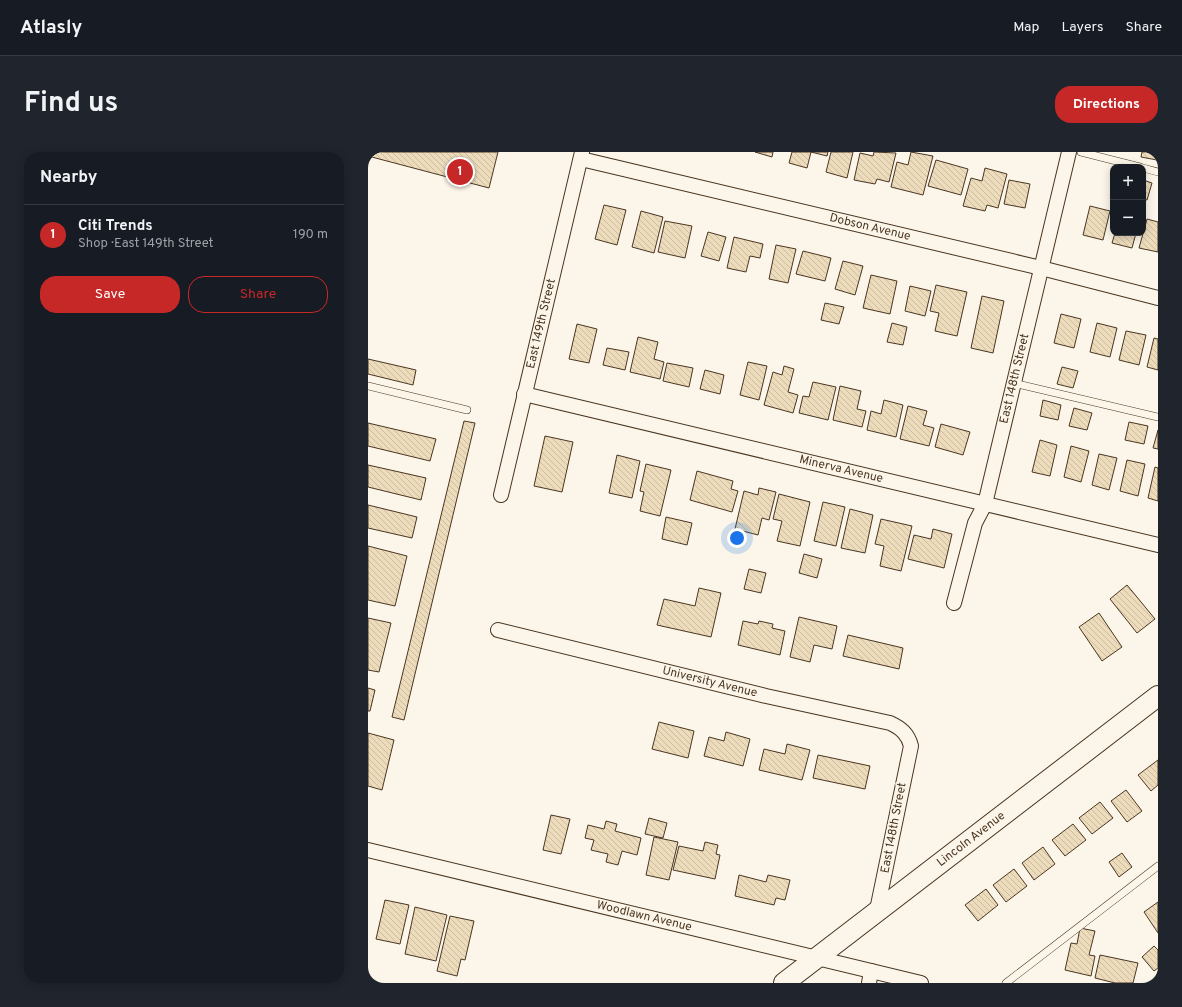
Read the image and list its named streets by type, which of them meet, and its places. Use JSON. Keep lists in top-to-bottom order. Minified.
{"streets":{"street":["Dobson Avenue","East 149th Street","East 148th Street","Minerva Avenue","University Avenue","Lincoln Avenue","Woodlawn Avenue"]},"crossings":[["Dobson Avenue","East 149th Street"],["Dobson Avenue","East 148th Street"],["East 149th Street","Minerva Avenue"],["East 148th Street","Minerva Avenue"],["East 148th Street","University Avenue"],["East 148th Street","Lincoln Avenue"],["Lincoln Avenue","Woodlawn Avenue"]],"page":{"header":"Atlasly","nav":["Map","Layers","Share"],"title":"Find us","buttons":["Directions",["Save","Share"]],"heading":"Nearby","pins":"1","map_buttons":["+","−"],"list":[{"mark":"1","name":"Citi Trends","note":"Shop · East 149th Street","value":"190 m"}]}}
